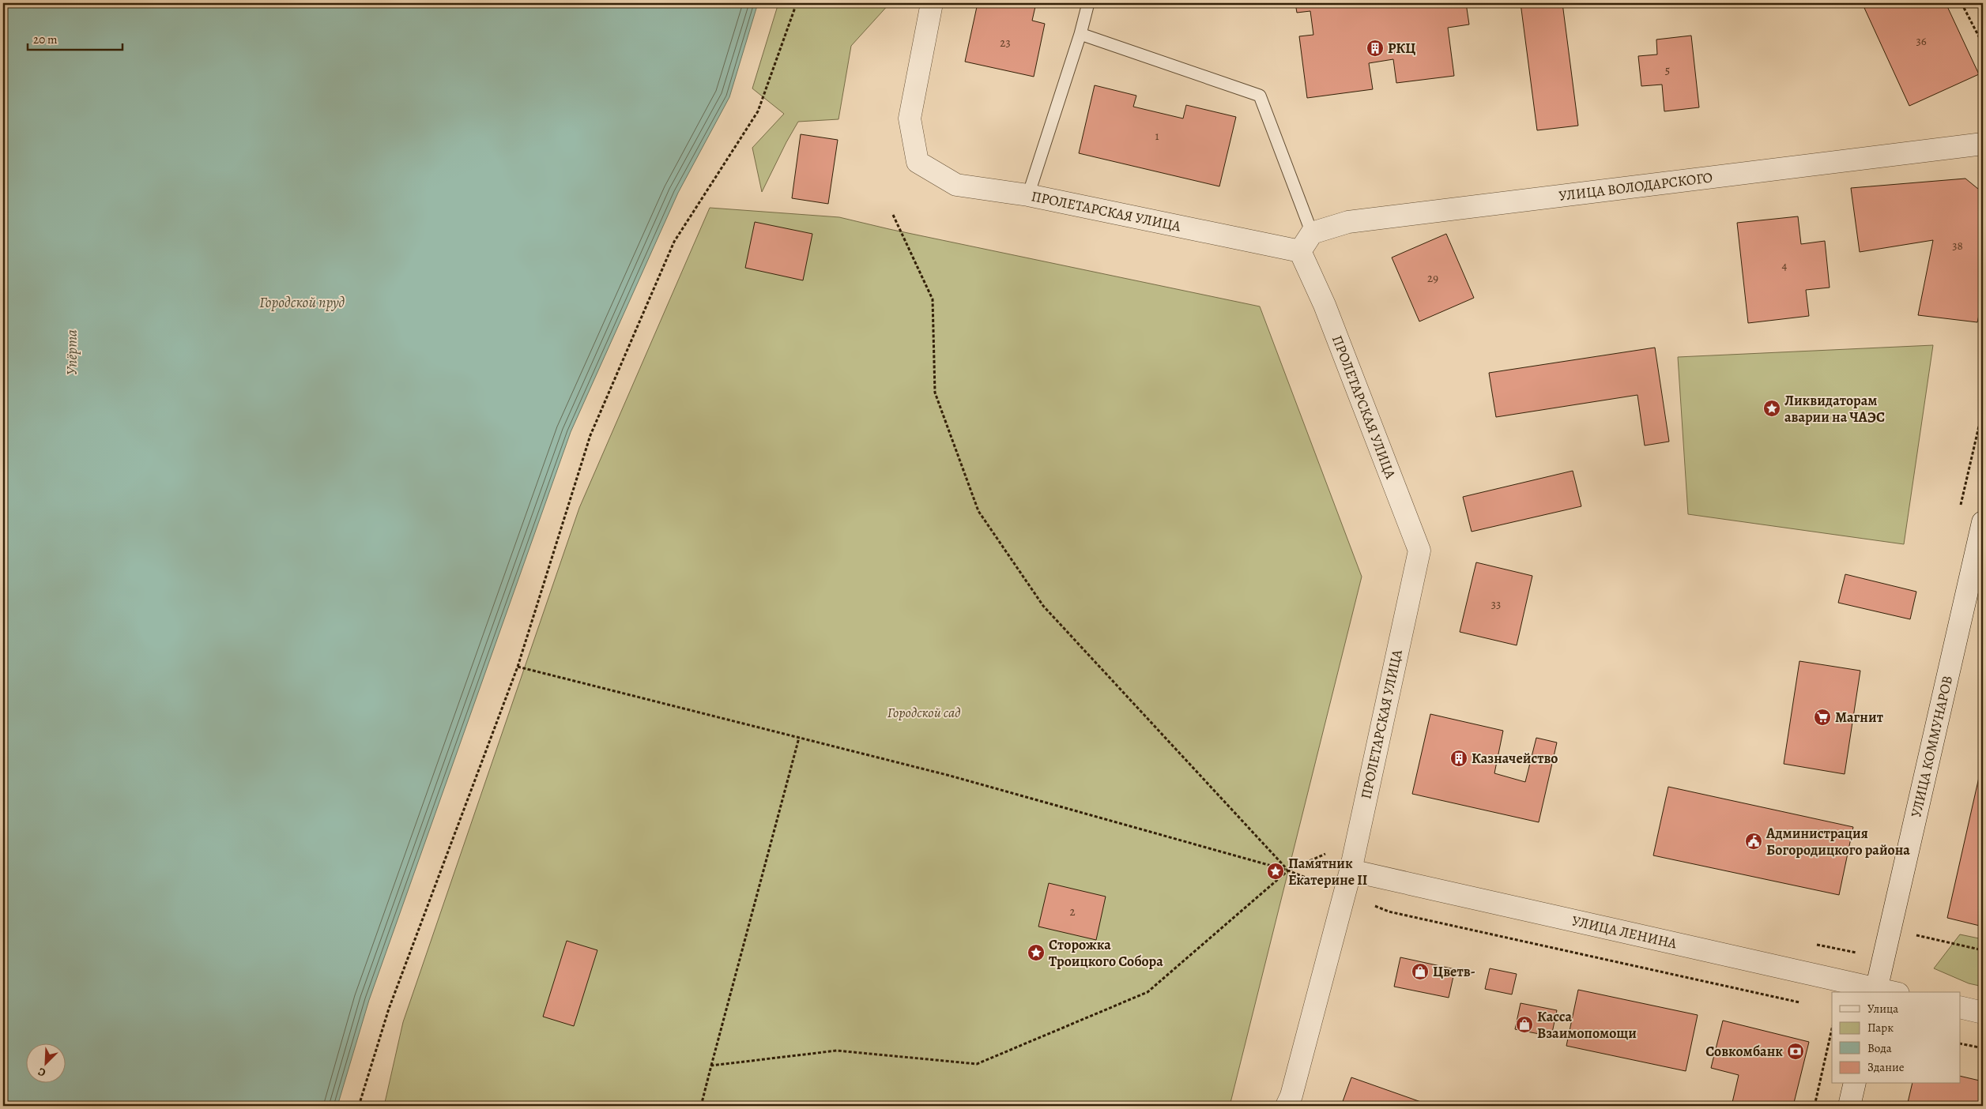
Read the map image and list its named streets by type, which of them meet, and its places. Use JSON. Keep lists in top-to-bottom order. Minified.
{"streets":{"street":["УЛИЦА ВОЛОДАРСКОГО","ПРОЛЕТАРСКАЯ УЛИЦА","УЛИЦА КОММУНАРОВ","УЛИЦА ЛЕНИНА"]},"crossings":[["ПРОЛЕТАРСКАЯ УЛИЦА","УЛИЦА ЛЕНИНА"],["УЛИЦА КОММУНАРОВ","УЛИЦА ЛЕНИНА"]],"water":["Городской пруд","Упёрта"],"parks":["Городской сад"],"places":{"building":["РКЦ","Казначейство"],"place":["Ликвидаторам аварии на ЧАЭС","Памятник Екатерине II","Сторожка Троицкого Собора"],"supermarket":["Магнит"],"public building":["Администрация Богородицкого района"],"shop":["Цветв-","Касса Взаимопомощи"],"bank":["Совкомбанк"]},"house_numbers":["36","23","5","1","38","4","29","33","2"],"legend":["Улица","Парк","Вода","Здание"],"scale_bar":"20 m","north":"bottom left"}
